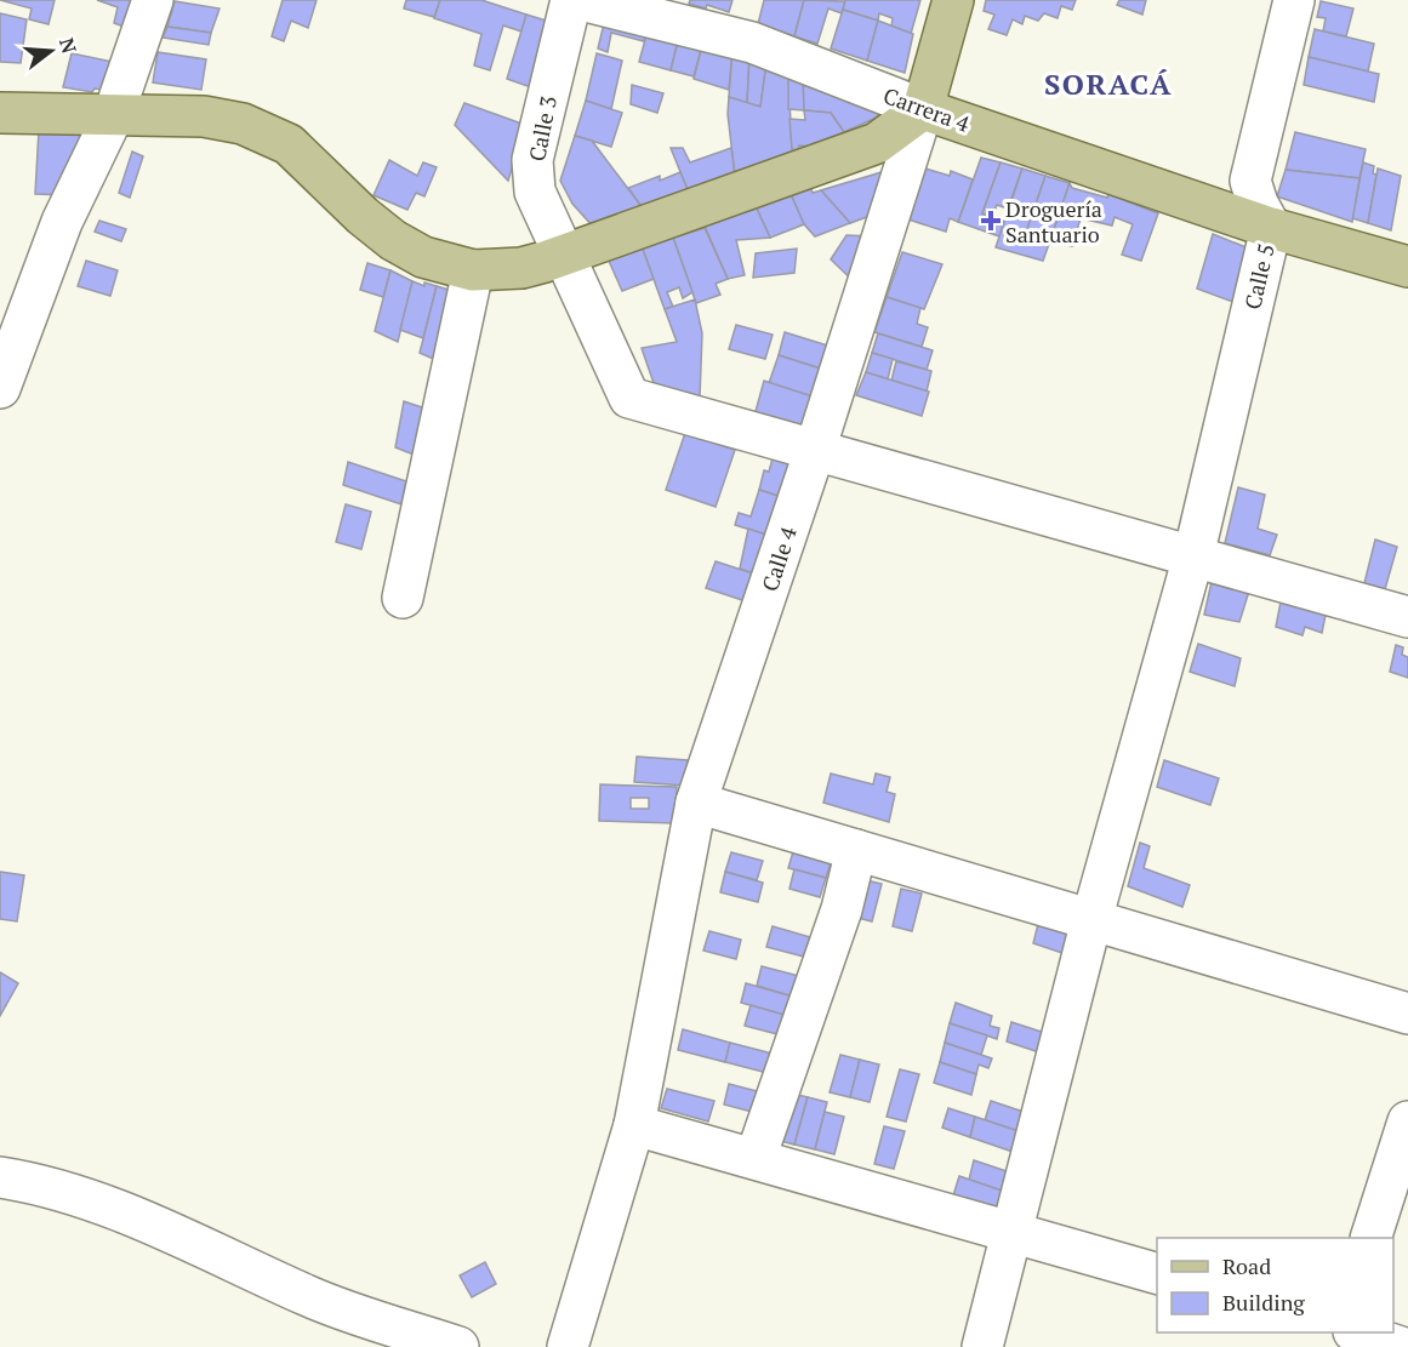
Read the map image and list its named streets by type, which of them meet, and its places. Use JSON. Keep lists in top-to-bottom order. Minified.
{"streets":{"main road":["Carrera 4","Calle 4"],"street":["Calle 3","Calle 5"]},"crossings":[["Carrera 4","Calle 5"],["Carrera 4","Calle 4"],["Calle 3","Calle 5"],["Calle 3","Calle 4"]],"districts":["SORACÁ"],"places":{"health":["Droguería Santuario"]},"legend":["Road","Building"],"north":"right"}
